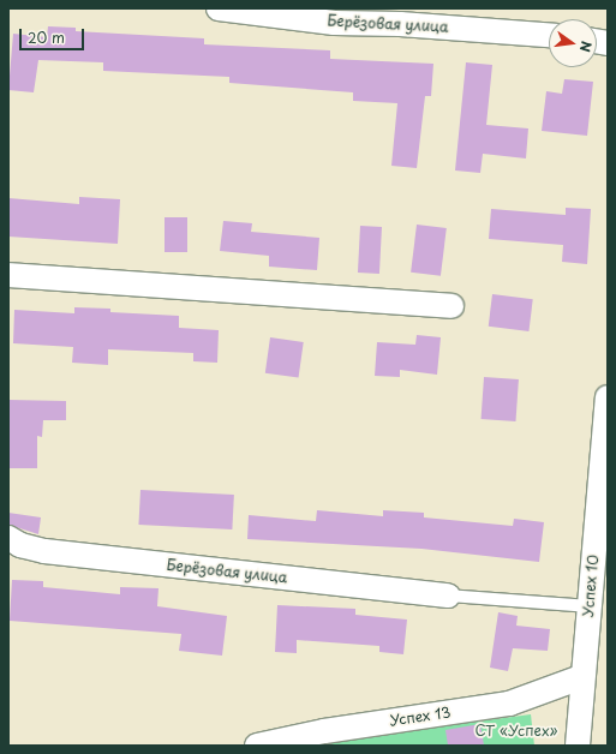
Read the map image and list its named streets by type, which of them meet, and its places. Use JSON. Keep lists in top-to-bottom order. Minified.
{"streets":{"street":["Берёзовая улица","Успех 10","Успех 13"]},"crossings":[["Успех 10","Успех 13"]],"parks":["СТ «Успех»"],"scale_bar":"20 m","north":"right"}
